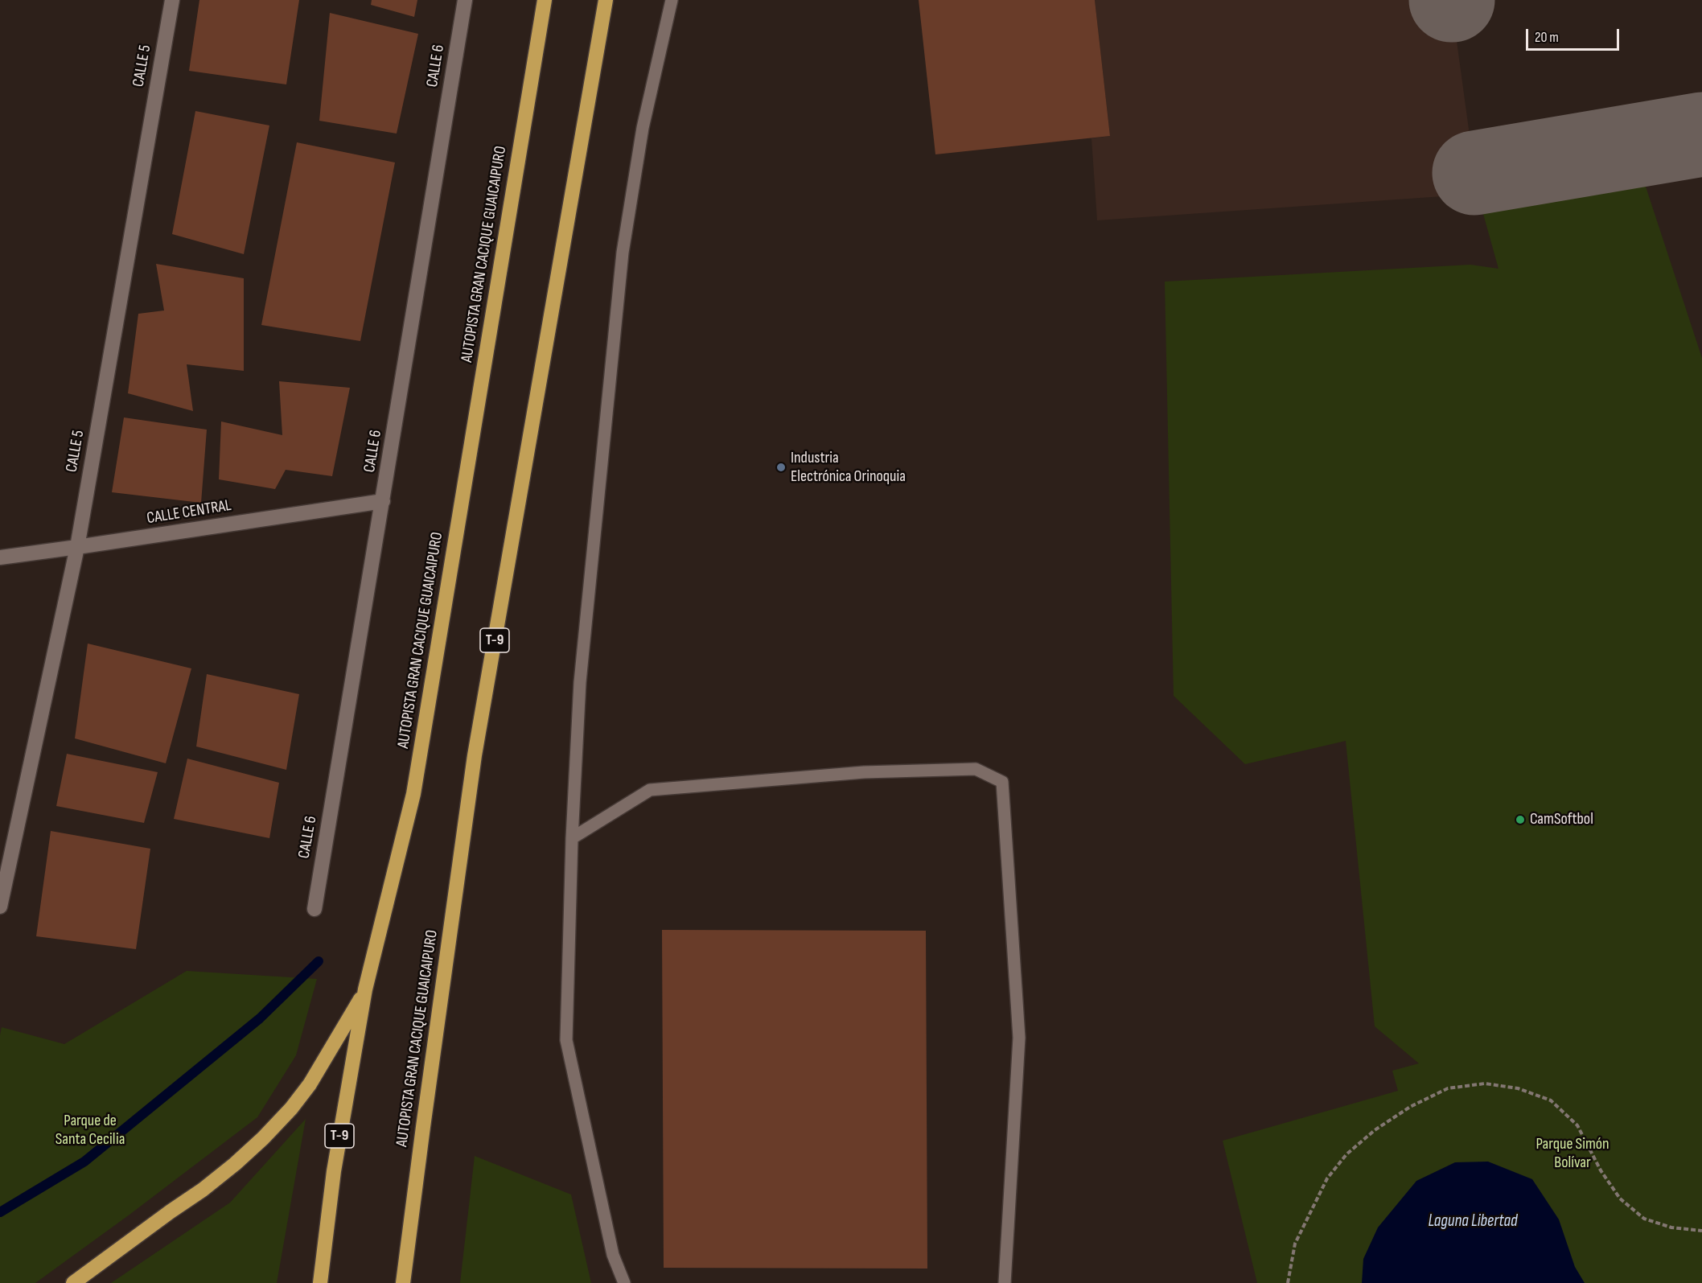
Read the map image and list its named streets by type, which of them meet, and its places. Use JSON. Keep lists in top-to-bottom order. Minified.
{"streets":{"highway":["AUTOPISTA GRAN CACIQUE GUAICAIPURO","T-9"],"street":["CALLE 5","CALLE 6","CALLE CENTRAL"]},"crossings":[["CALLE 5","CALLE CENTRAL"],["CALLE 6","CALLE CENTRAL"]],"water":["Laguna Libertad"],"parks":["Parque de Santa Cecilia","Parque Simón Bolívar"],"places":["Industria Electrónica Orinoquia","CamSoftbol"],"scale_bar":"20 m"}
